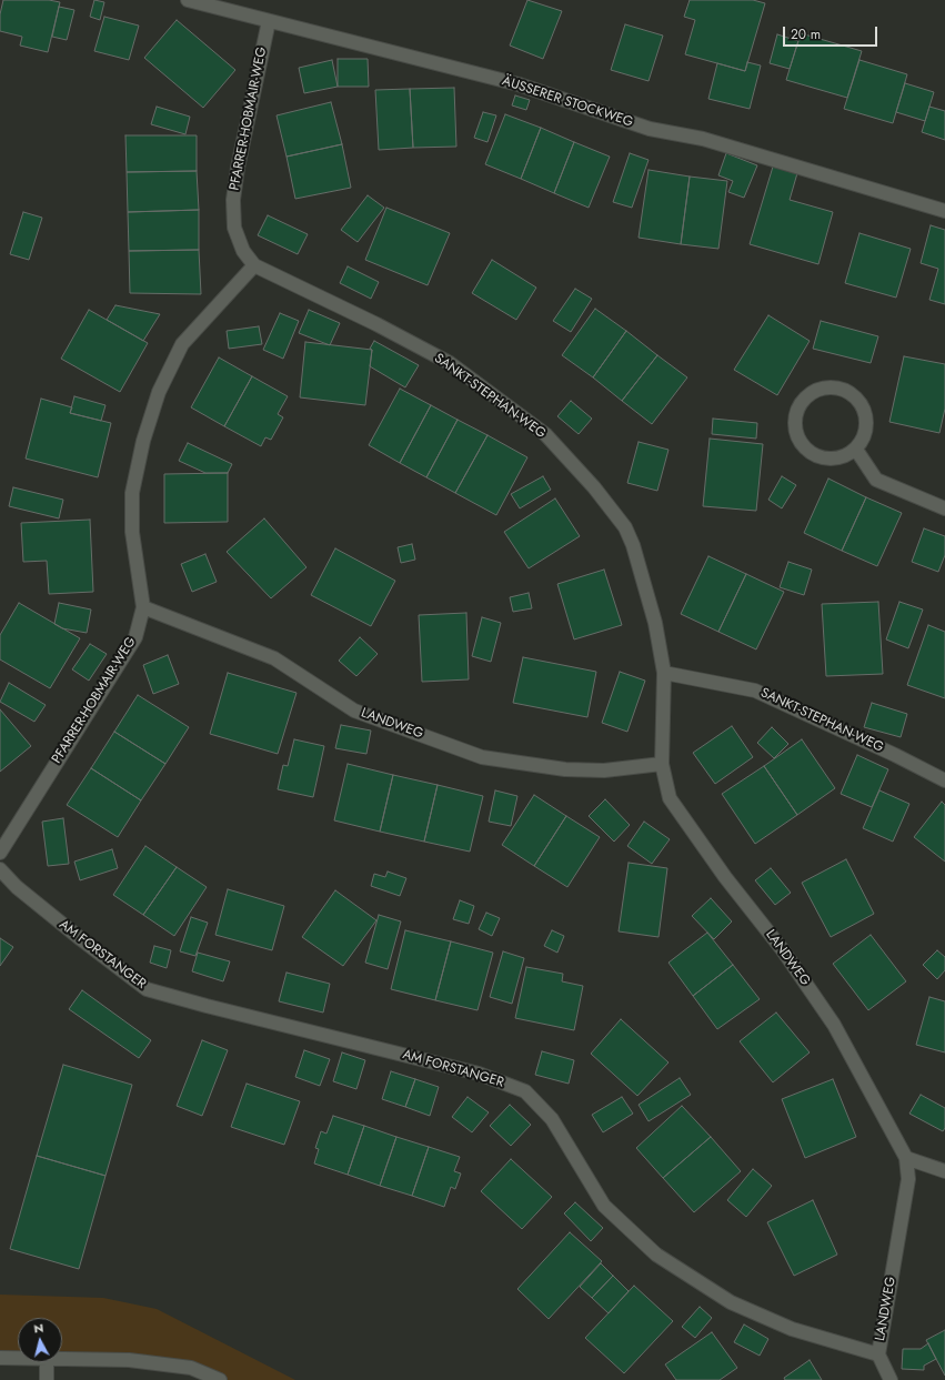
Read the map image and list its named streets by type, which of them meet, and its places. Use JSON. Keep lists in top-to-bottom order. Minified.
{"streets":{"street":["ÄUSSERER STOCKWEG","PFARRER-HOBMAIR-WEG","SANKT-STEPHAN-WEG","LANDWEG","AM FORSTANGER"]},"crossings":[["ÄUSSERER STOCKWEG","PFARRER-HOBMAIR-WEG"],["PFARRER-HOBMAIR-WEG","SANKT-STEPHAN-WEG"],["PFARRER-HOBMAIR-WEG","LANDWEG"],["SANKT-STEPHAN-WEG","LANDWEG"],["LANDWEG","AM FORSTANGER"]],"scale_bar":"20 m","north":"top"}
